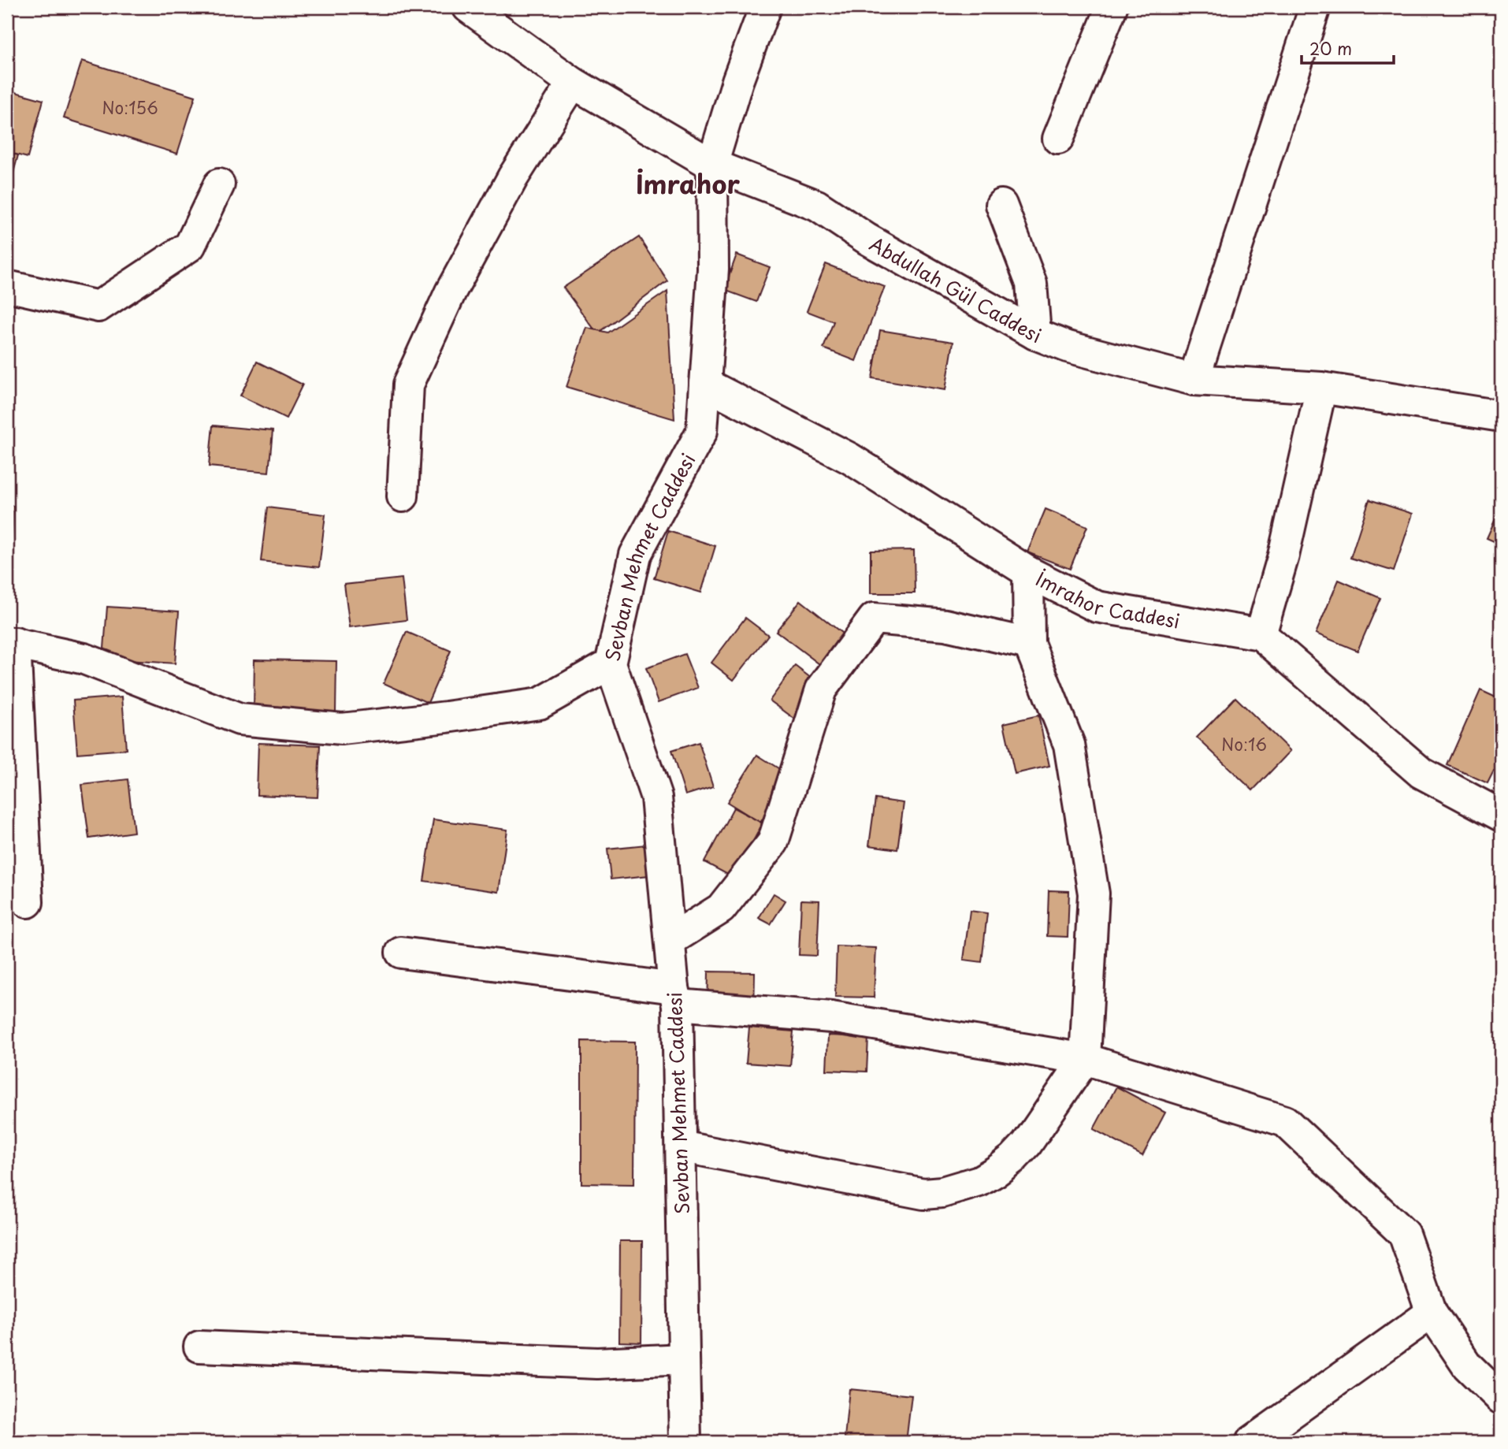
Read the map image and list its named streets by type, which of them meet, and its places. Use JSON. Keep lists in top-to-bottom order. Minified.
{"streets":{"street":["Abdullah Gül Caddesi","Sevban Mehmet Caddesi","İmrahor Caddesi"]},"crossings":[["Abdullah Gül Caddesi","Sevban Mehmet Caddesi"],["Sevban Mehmet Caddesi","İmrahor Caddesi"]],"districts":["İmrahor"],"house_numbers":["No:156","No:16"],"scale_bar":"20 m"}
